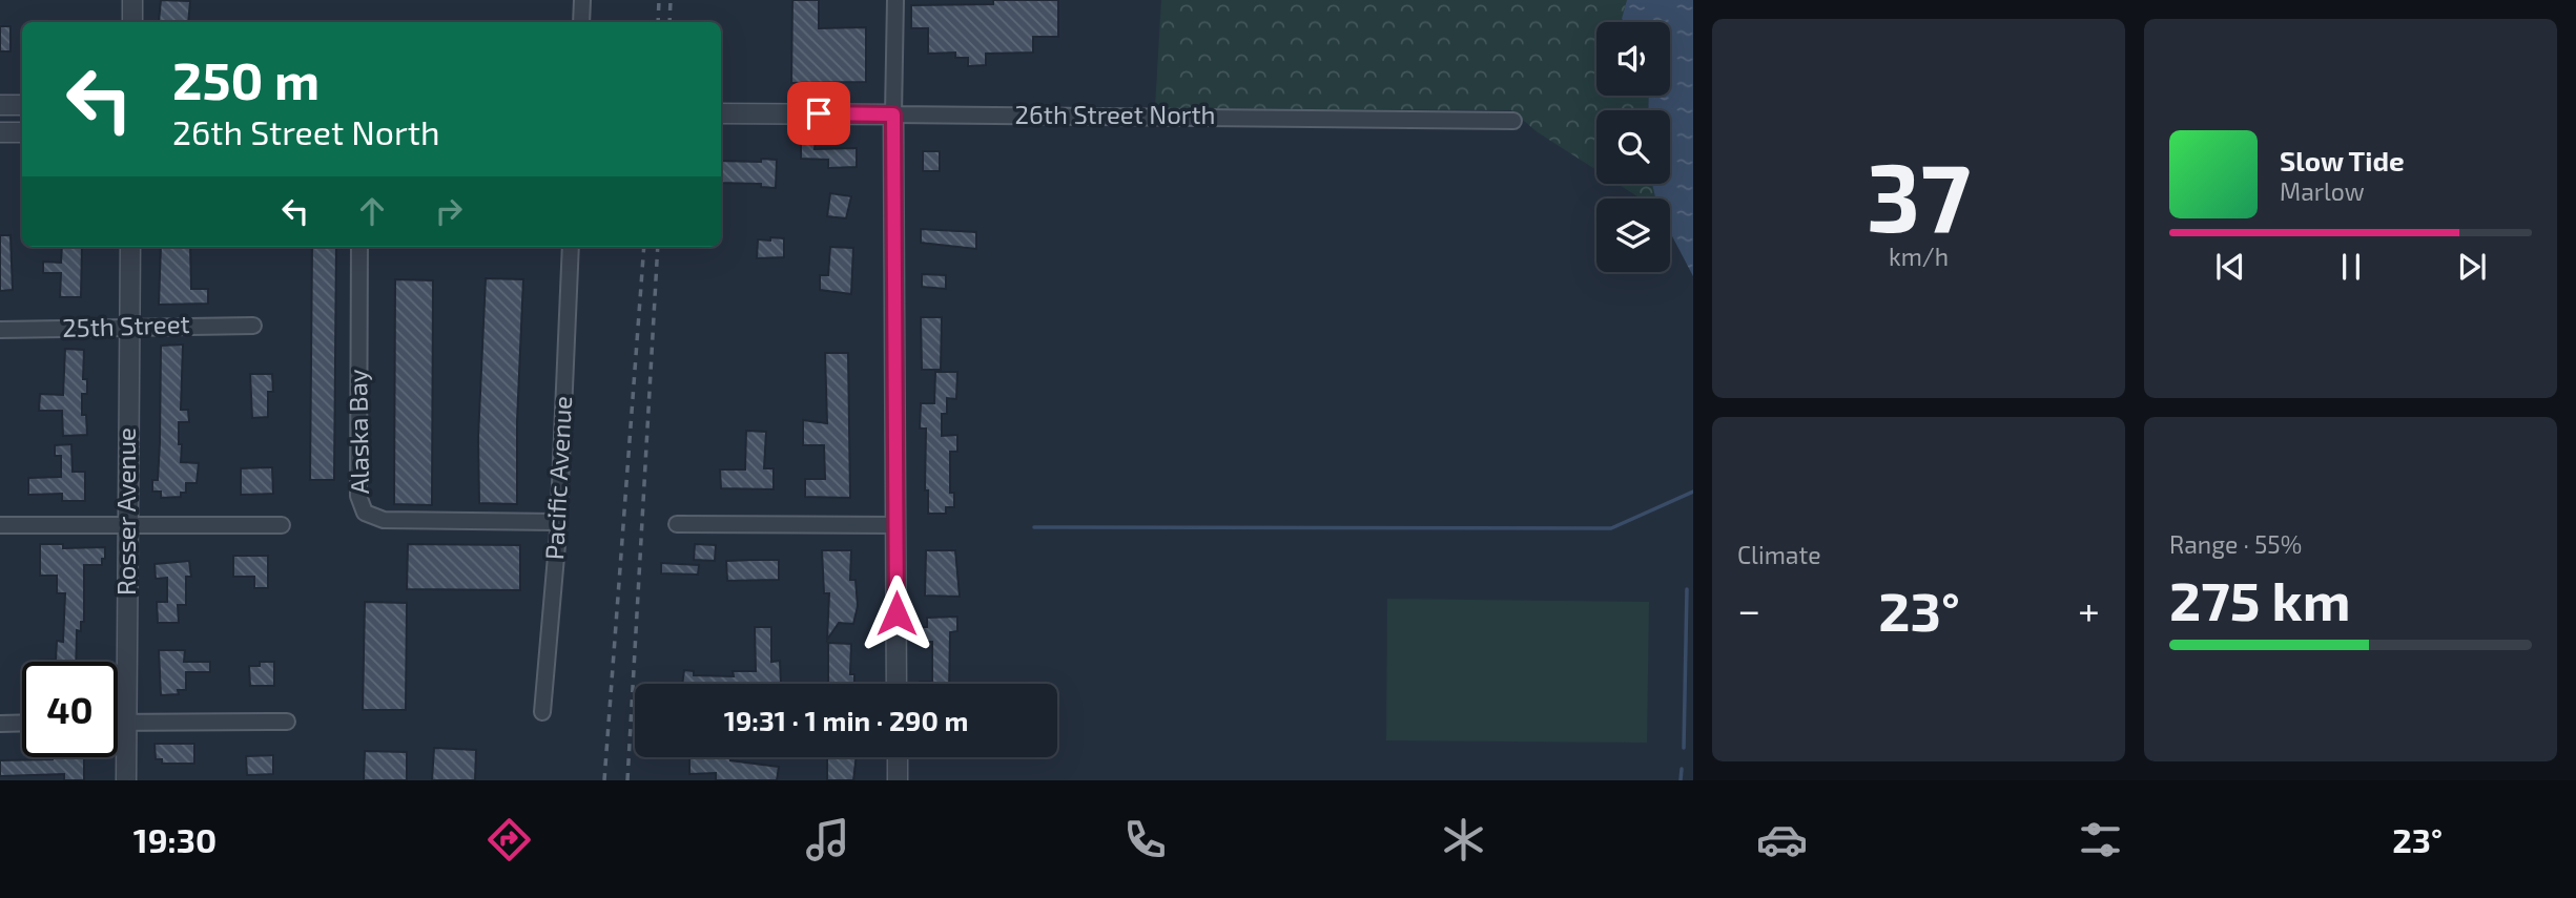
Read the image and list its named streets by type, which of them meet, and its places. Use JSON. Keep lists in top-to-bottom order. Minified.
{"streets":{"street":["26th Street North","25th Street","Alaska Bay","Pacific Avenue","Rosser Avenue"]},"crossings":[["25th Street","Rosser Avenue"],["Alaska Bay","Pacific Avenue"]],"page":{"tile":[["37","km/h"],"Climate",["Range · 55%","275 km"]],"turn":["250 m","26th Street North"],"song":["Slow Tide","Marlow"],"heat":["−","23°","+"],"limit":"40","trip":"19:31 · 1 min · 290 m","tabs":["19:30","23°"]}}
